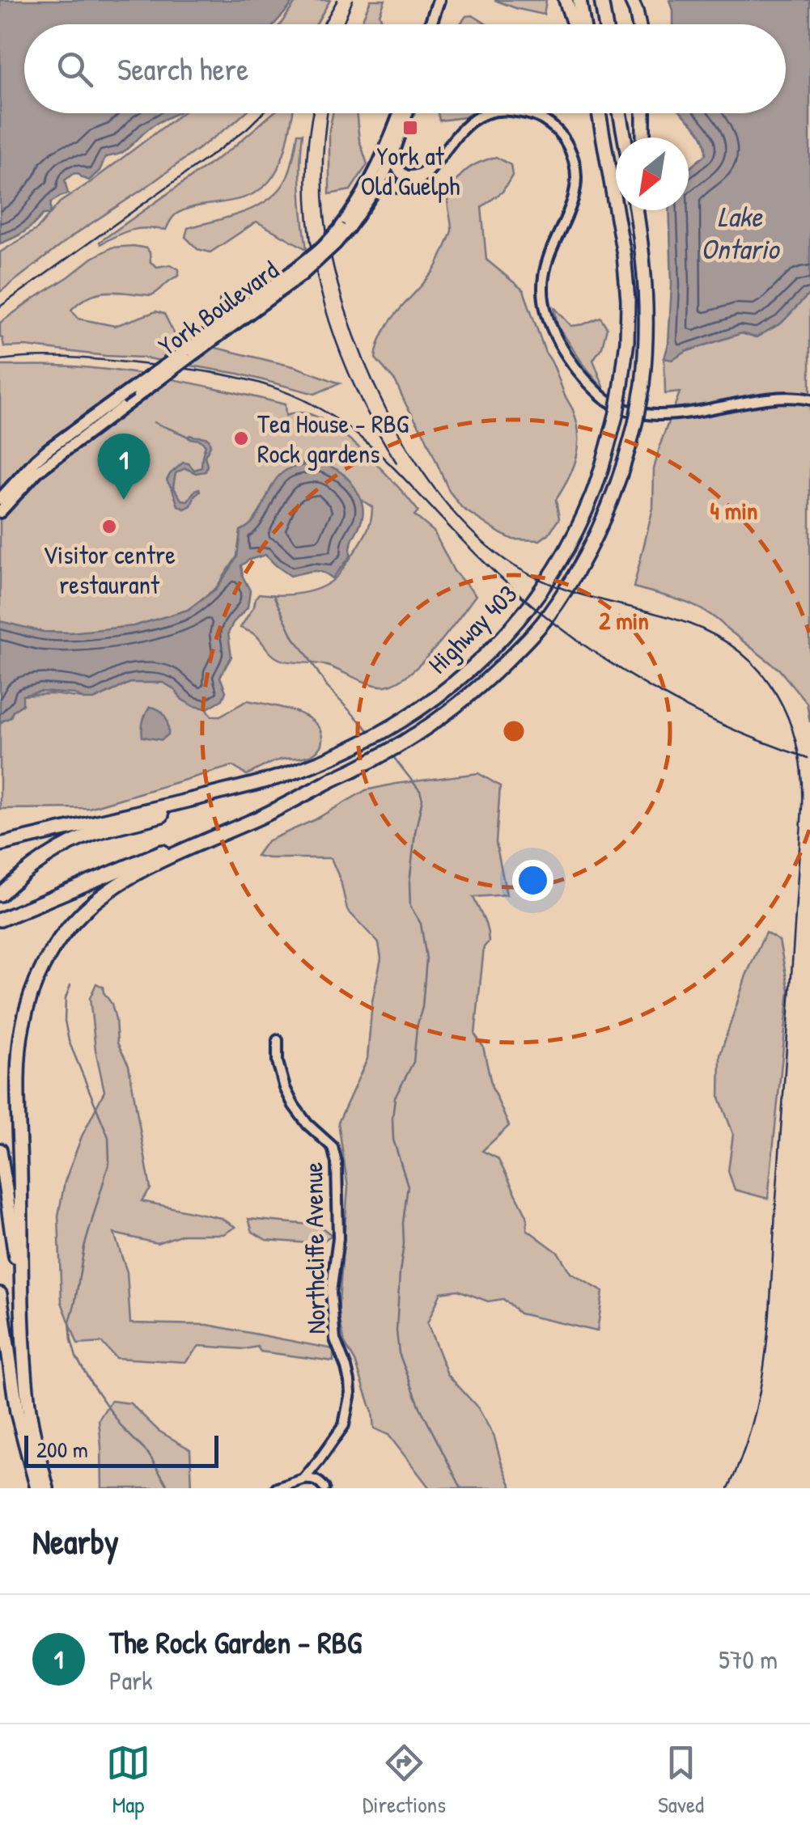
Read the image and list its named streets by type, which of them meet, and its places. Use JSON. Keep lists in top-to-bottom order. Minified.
{"streets":{"highway":["Highway 403"],"main road":["York Boulevard"],"street":["Northcliffe Avenue"]},"water":["Lake Ontario"],"places":{"transit":["York at Old Guelph"],"other":["Tea House - RBG Rock gardens","Visitor centre restaurant"]},"scale_bar":"200 m","north":"bottom left","page":{"search":"Search here","pins":"1","scale":"200 m","heading":"Nearby","list":[{"mark":"1","name":"The Rock Garden - RBG","note":"Park","value":"570 m"}],"nav":["Map","Directions","Saved"]},"rings":["4 min","2 min"]}
